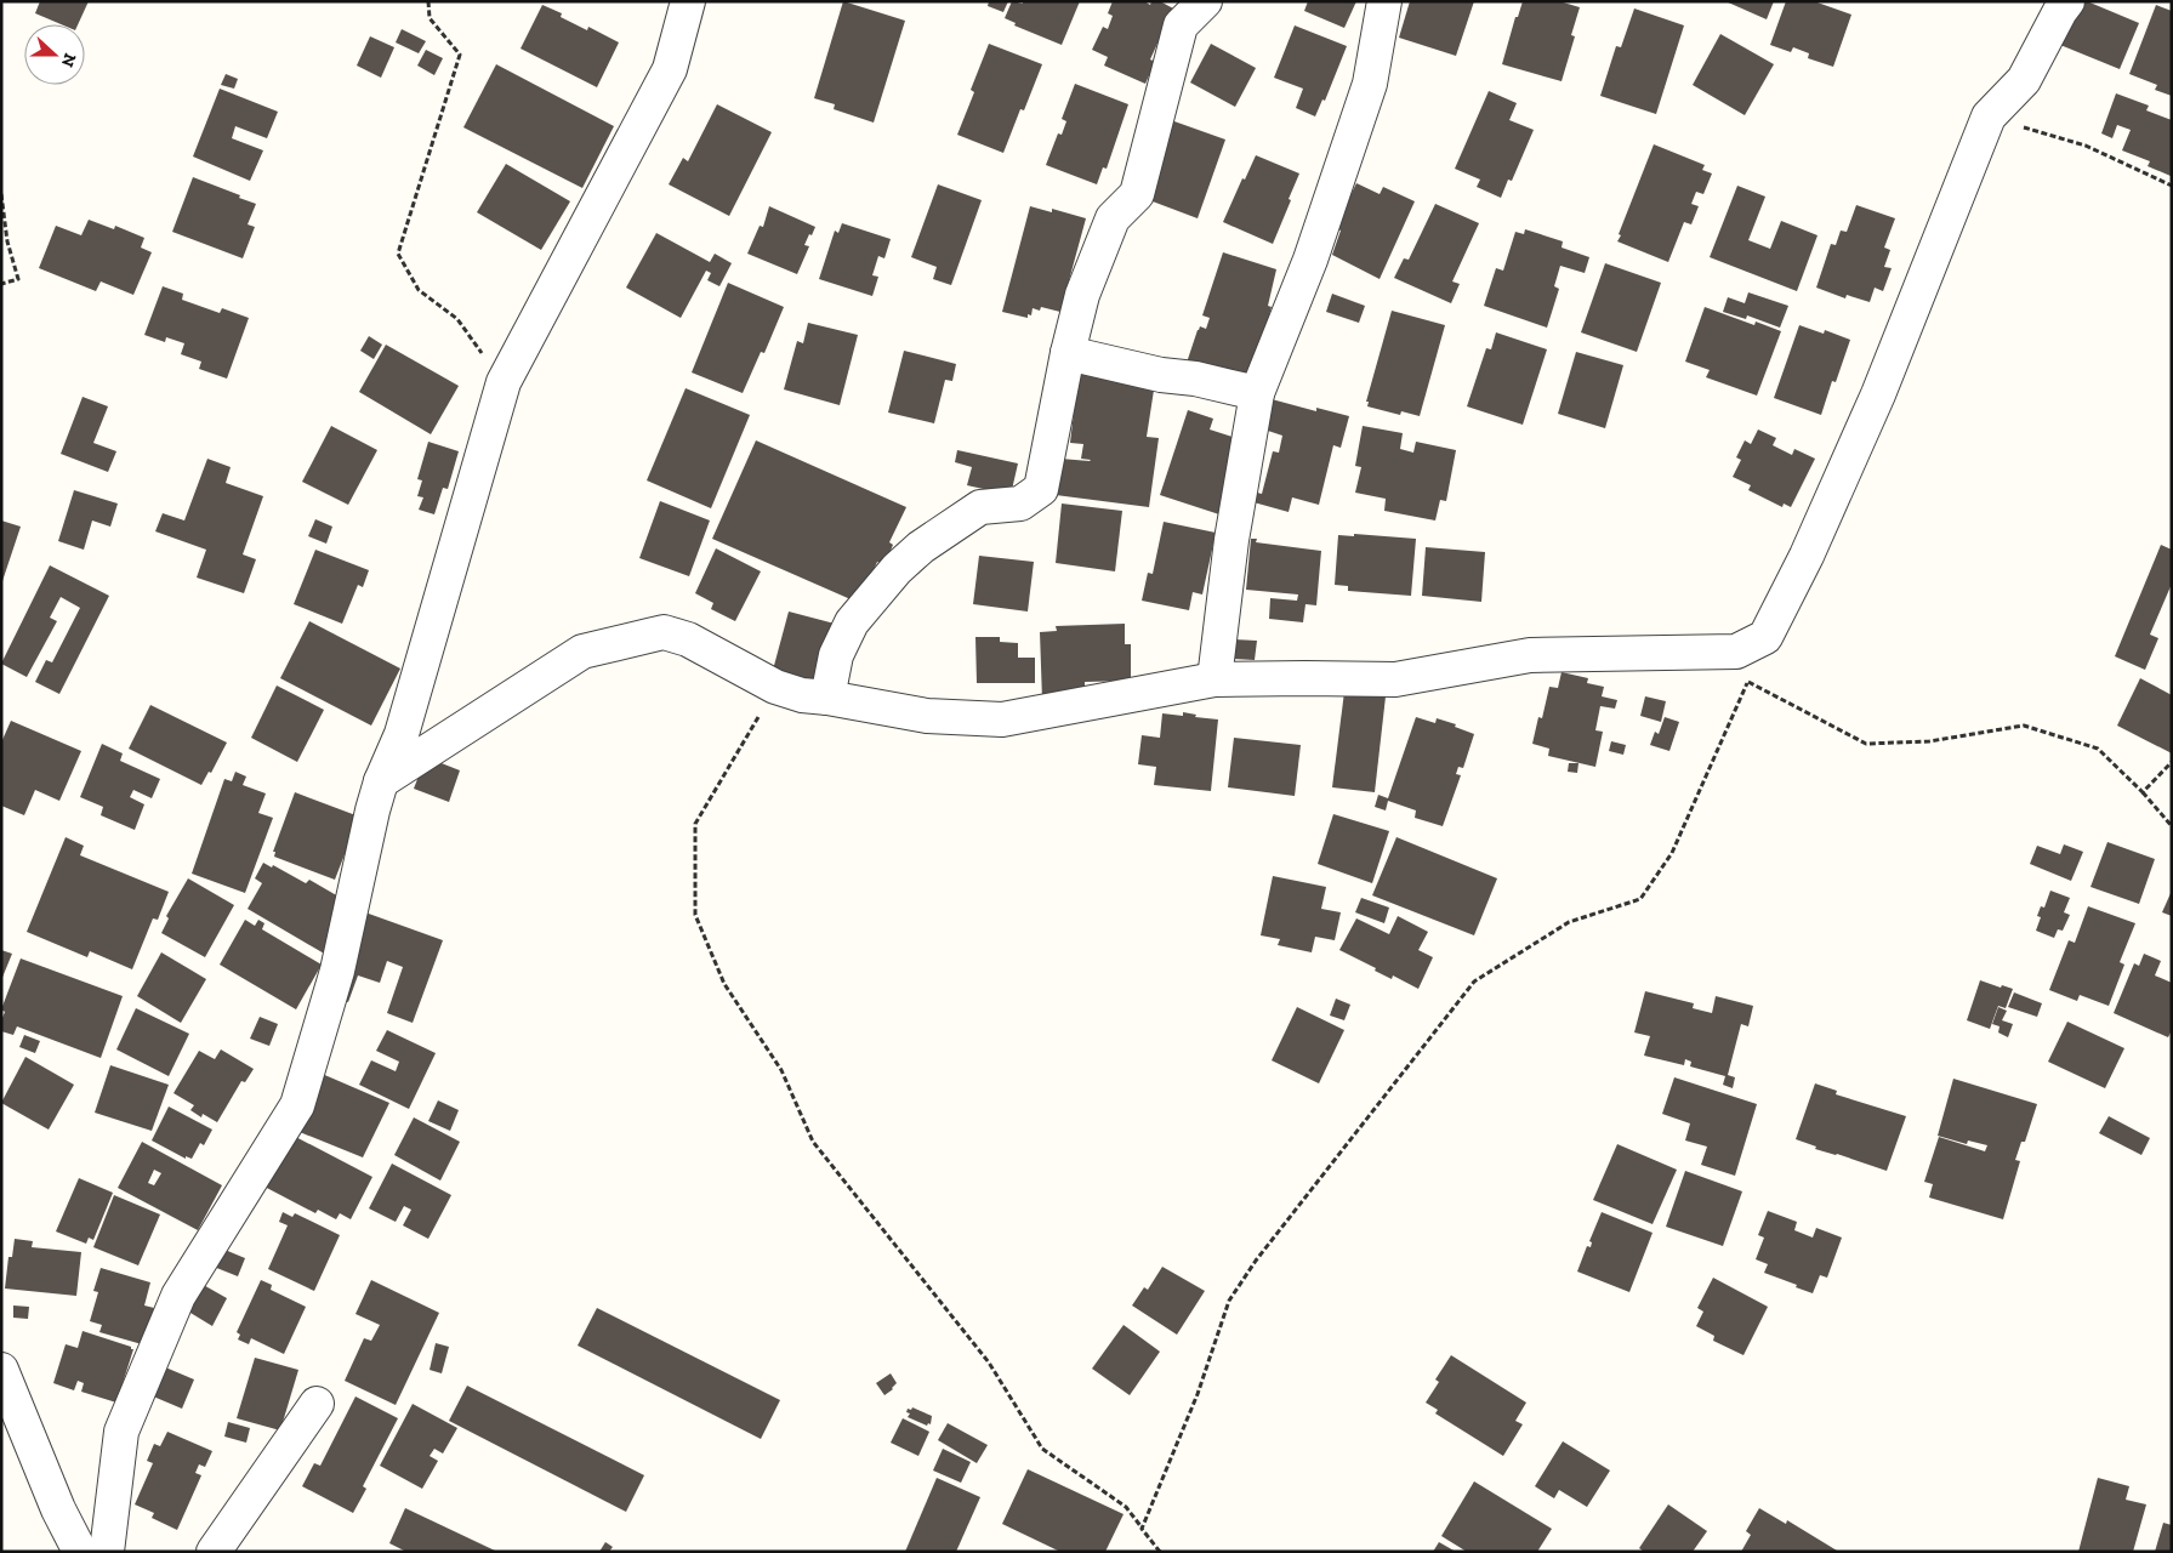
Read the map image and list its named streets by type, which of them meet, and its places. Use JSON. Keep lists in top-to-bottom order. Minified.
{"north":"right"}
